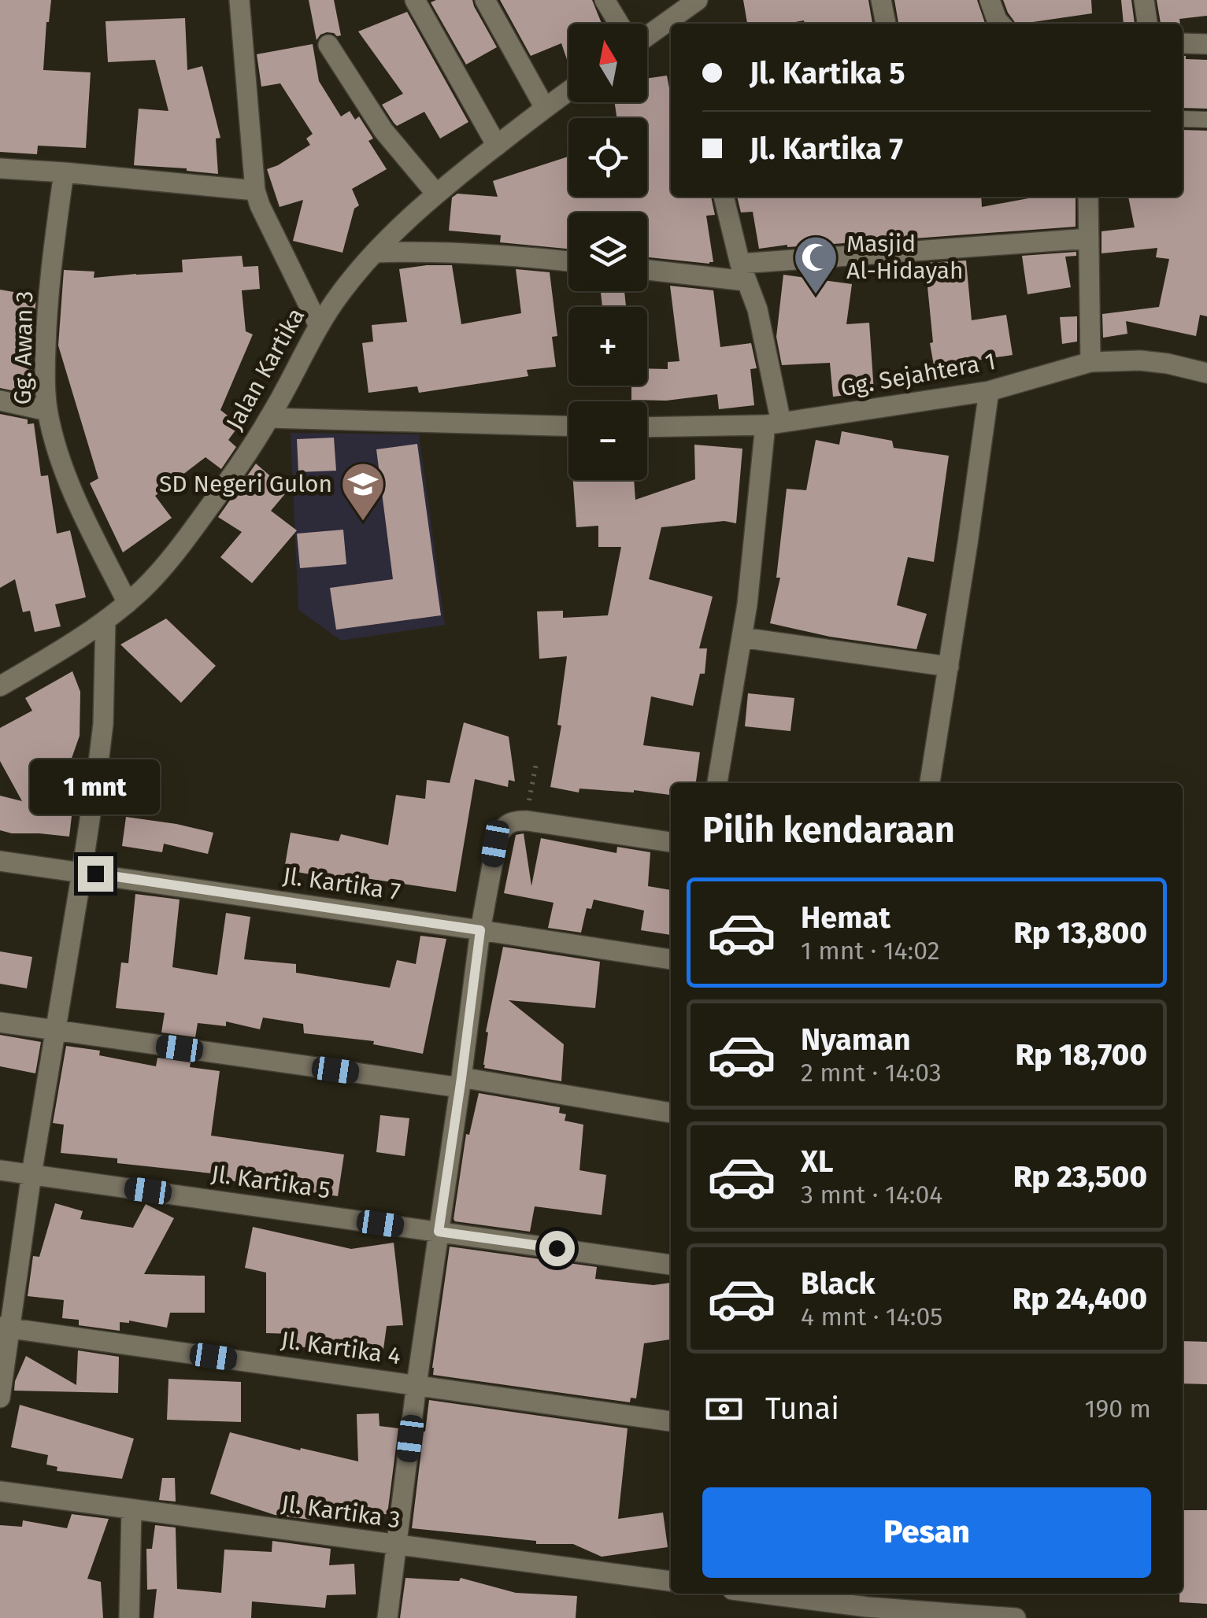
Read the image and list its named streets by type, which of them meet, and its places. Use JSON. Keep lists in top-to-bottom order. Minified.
{"streets":{"street":["Gg. Awan 3","Jalan Kartika","Gg. Sejahtera 1","Jl. Kartika 7","Jl. Kartika 5","Jl. Kartika 4","Jl. Kartika 3"]},"crossings":[["Gg. Awan 3","Jalan Kartika"]],"places":{"mosque":["Masjid Al-Hidayah"],"school or university":["SD Negeri Gulon"]},"north":"top","page":{"map_buttons":["+","−"],"banner":["Jl. Kartika 5","Jl. Kartika 7"],"bubble":"1 mnt","heading":"Pilih kendaraan","list":[{"name":"Hemat","note":"1 mnt · 14:02","value":"Rp 13,800"},{"name":"Nyaman","note":"2 mnt · 14:03","value":"Rp 18,700"},{"name":"XL","note":"3 mnt · 14:04","value":"Rp 23,500"},{"name":"Black","note":"4 mnt · 14:05","value":"Rp 24,400"}],"pay":["Tunai","190 m"],"buttons":"Pesan"}}
